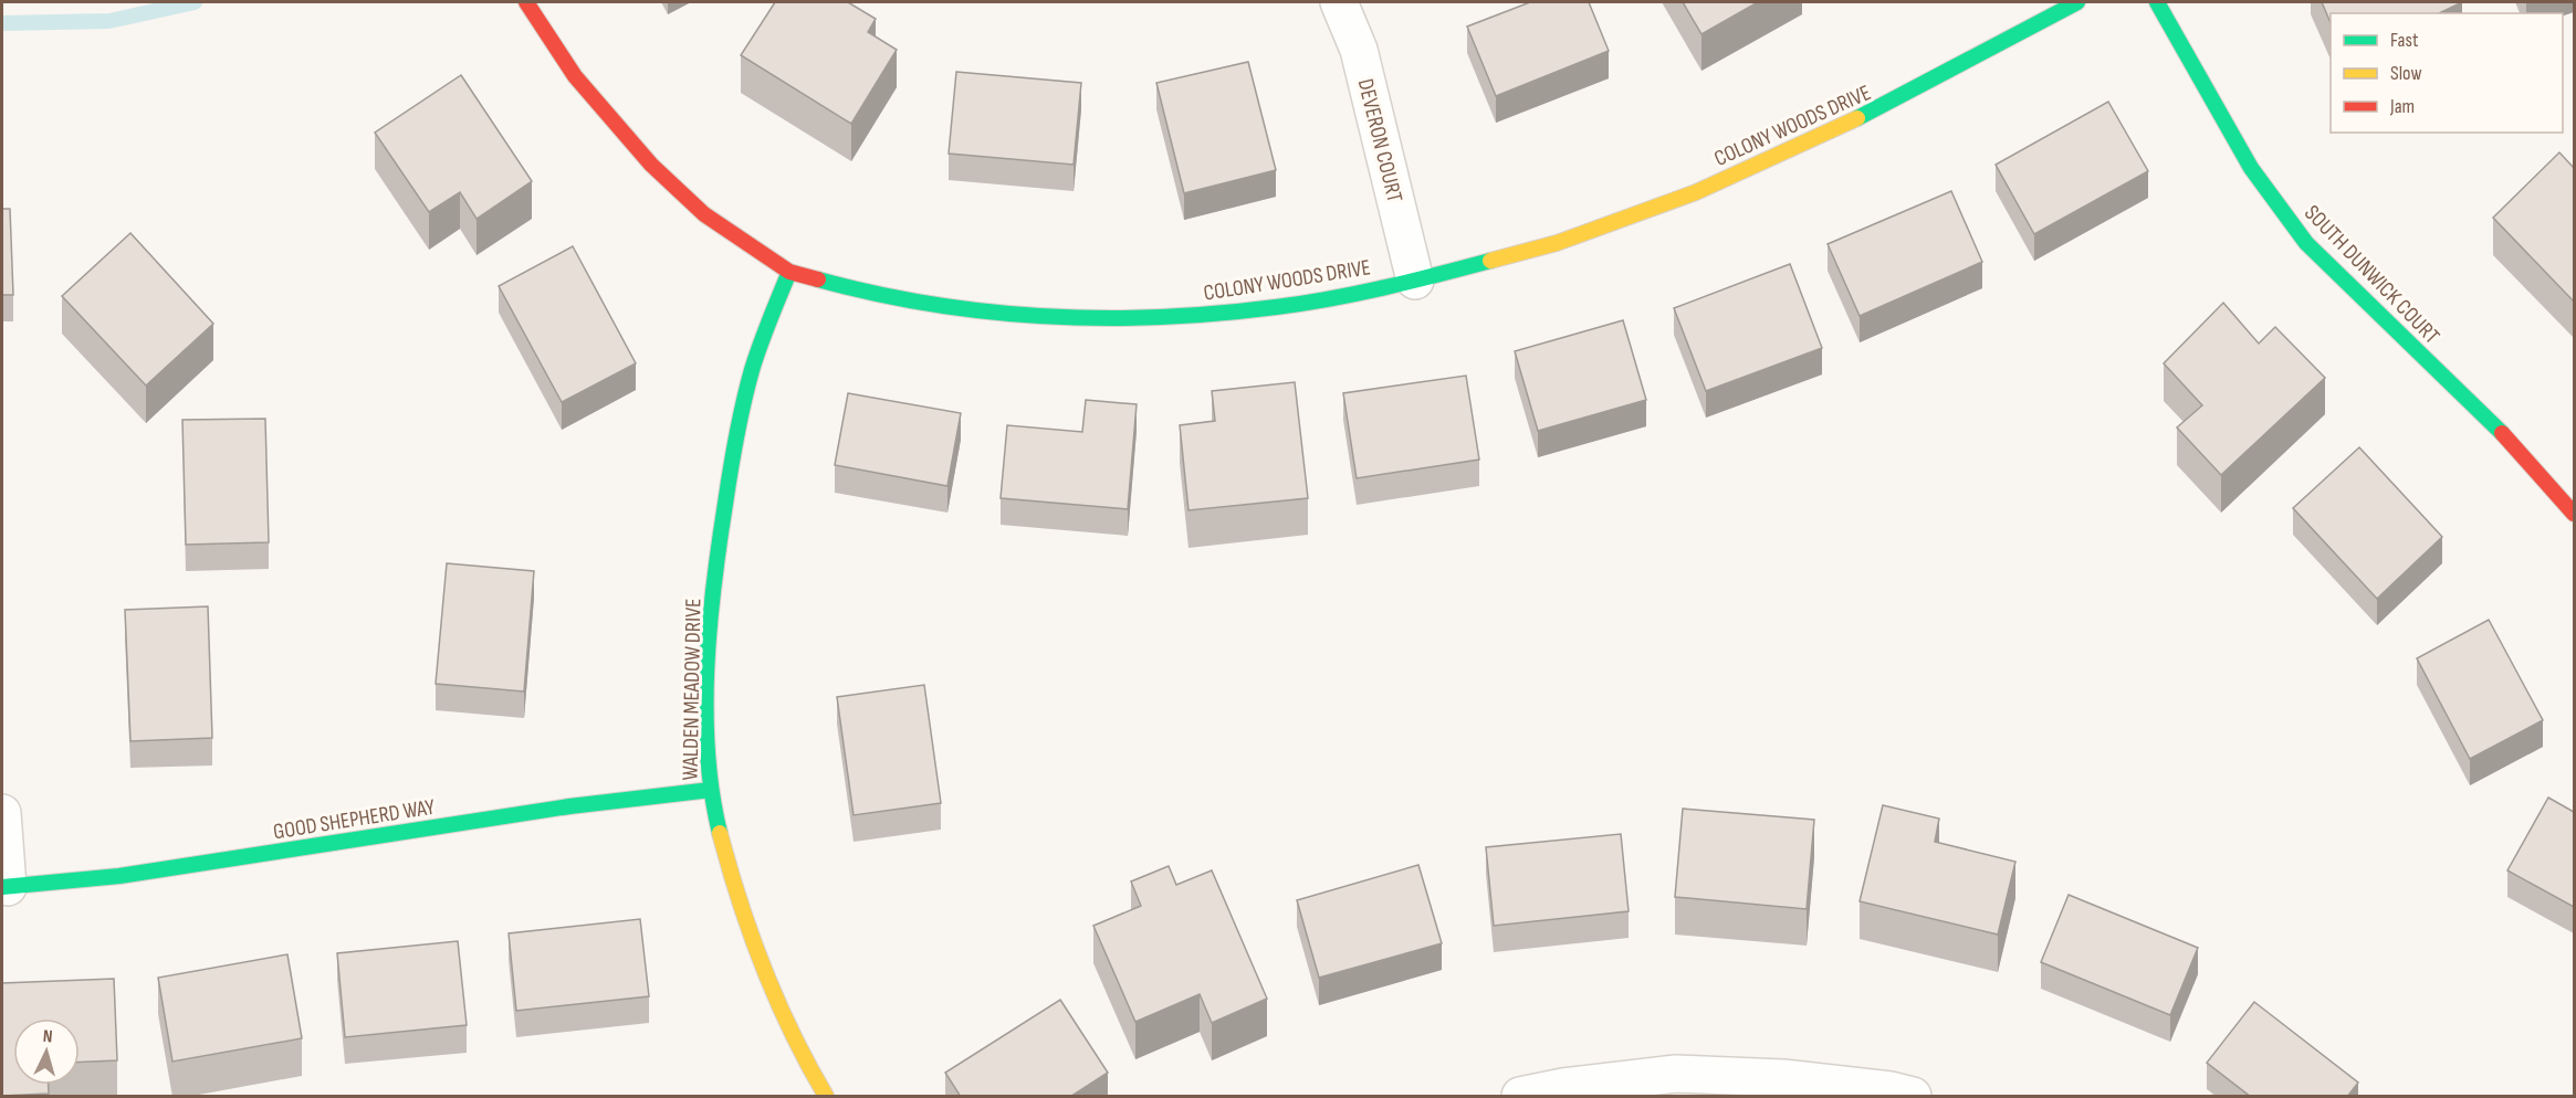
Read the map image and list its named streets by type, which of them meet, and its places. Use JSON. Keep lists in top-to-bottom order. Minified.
{"streets":{"street":["COLONY WOODS DRIVE","DEVERON COURT","SOUTH DUNWICK COURT","WALDEN MEADOW DRIVE","GOOD SHEPHERD WAY"]},"crossings":[["COLONY WOODS DRIVE","DEVERON COURT"],["COLONY WOODS DRIVE","WALDEN MEADOW DRIVE"],["WALDEN MEADOW DRIVE","GOOD SHEPHERD WAY"]],"legend":["Fast","Slow","Jam"],"north":"top"}
